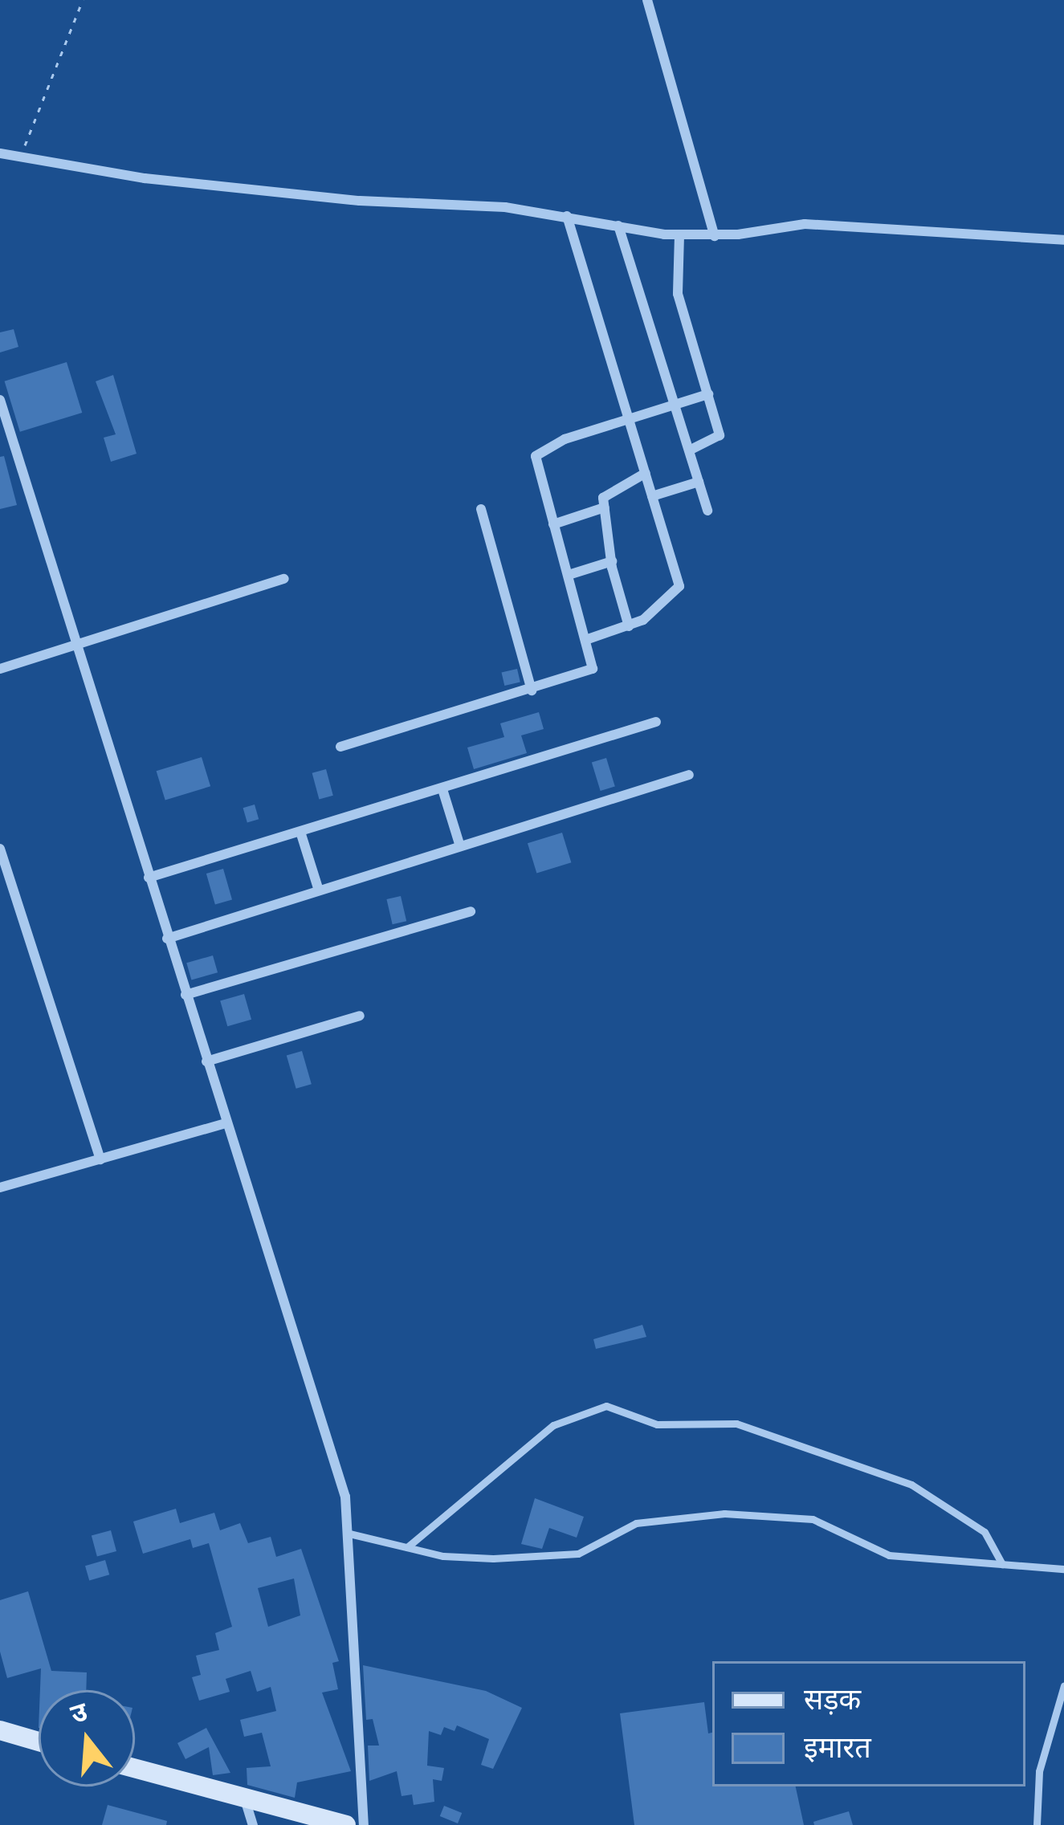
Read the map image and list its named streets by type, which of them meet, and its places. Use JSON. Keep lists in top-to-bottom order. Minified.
{"legend":["सड़क","इमारत"],"north":"top"}
